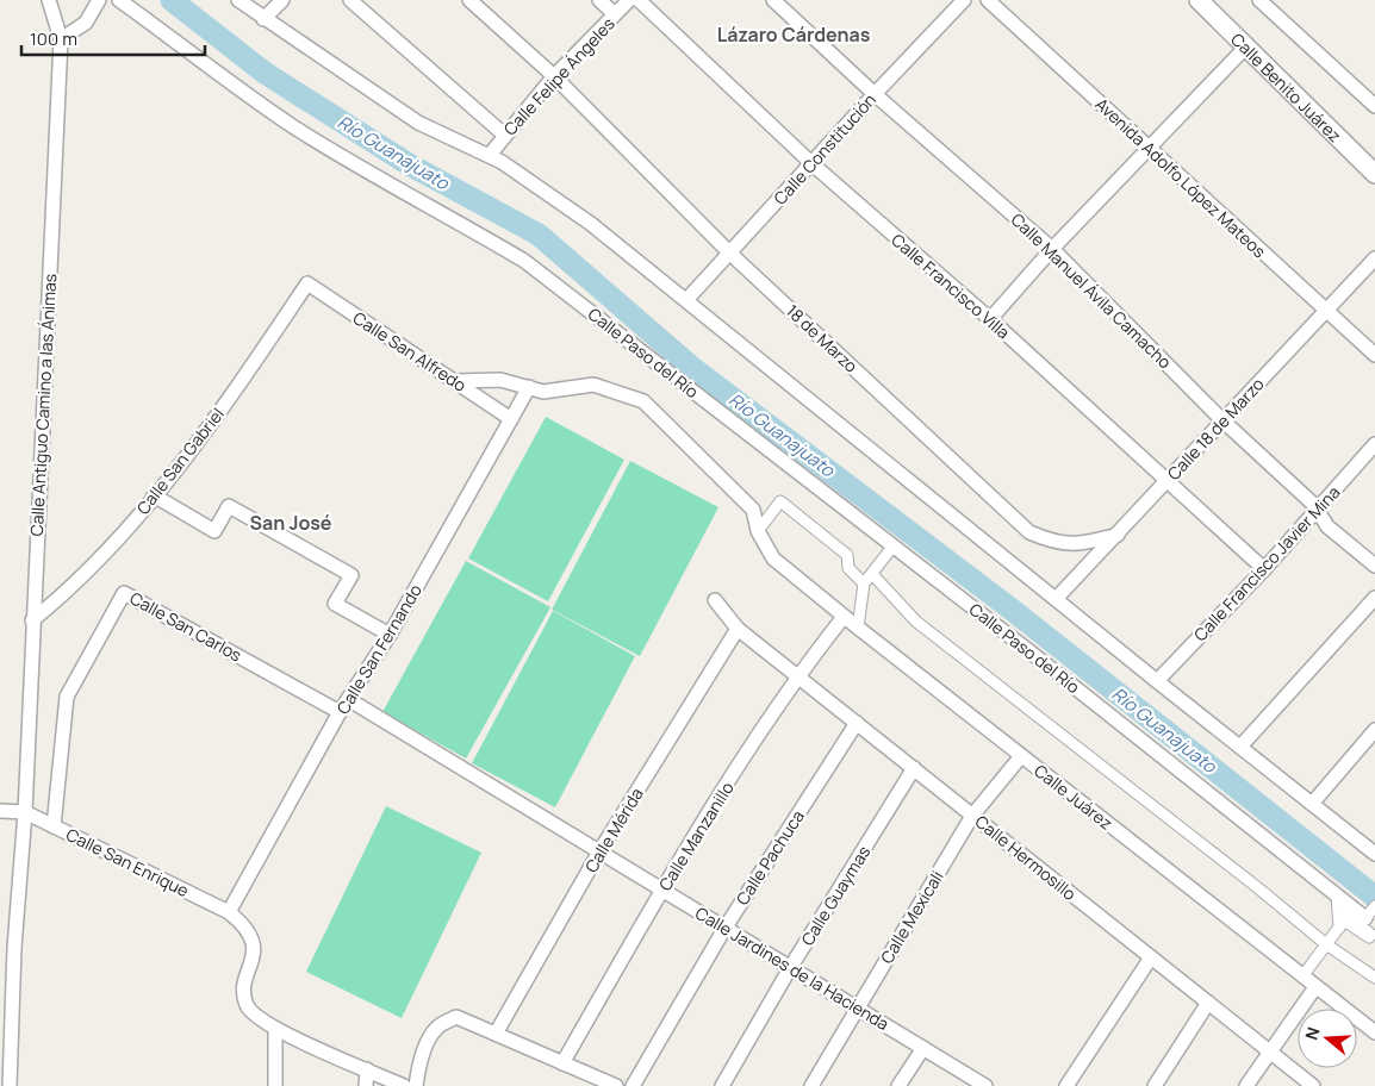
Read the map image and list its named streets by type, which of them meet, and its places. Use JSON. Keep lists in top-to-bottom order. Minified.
{"streets":{"street":["Calle Felipe Ángeles","Calle Benito Juárez","Calle Constitución","Avenida Adolfo López Mateos","Calle Francisco Villa","Calle Manuel Ávila Camacho","18 de Marzo","Calle San Alfredo","Calle Paso del Río","Calle Antiguo Camino a las Ánimas","Calle 18 de Marzo","Calle San Gabriel","Calle Francisco Javier Mina","Calle San Carlos","Calle San Fernando","Calle Juárez","Calle Mérida","Calle Manzanillo","Calle Pachuca","Calle Hermosillo","Calle San Enrique","Calle Guaymas","Calle Mexicali","Calle Jardines de la Hacienda"]},"crossings":[["Calle Felipe Ángeles","18 de Marzo"],["Calle Constitución","Calle Francisco Villa"],["Calle Constitución","Calle Manuel Ávila Camacho"],["Calle Constitución","18 de Marzo"],["Avenida Adolfo López Mateos","Calle 18 de Marzo"],["Calle Francisco Villa","Calle 18 de Marzo"],["Calle Francisco Villa","Calle Francisco Javier Mina"],["Calle Manuel Ávila Camacho","Calle 18 de Marzo"],["Calle Manuel Ávila Camacho","Calle Francisco Javier Mina"],["18 de Marzo","Calle 18 de Marzo"],["Calle San Alfredo","Calle San Gabriel"],["Calle San Alfredo","Calle San Fernando"],["Calle Antiguo Camino a las Ánimas","Calle San Gabriel"],["Calle Antiguo Camino a las Ánimas","Calle San Enrique"],["Calle San Carlos","Calle San Fernando"],["Calle San Carlos","Calle San Enrique"],["Calle San Fernando","Calle San Enrique"],["Calle San Fernando","Calle Jardines de la Hacienda"],["Calle Juárez","Calle Manzanillo"],["Calle Juárez","Calle Mexicali"],["Calle Mérida","Calle Hermosillo"],["Calle Mérida","Calle Jardines de la Hacienda"],["Calle Manzanillo","Calle Hermosillo"],["Calle Manzanillo","Calle Jardines de la Hacienda"],["Calle Pachuca","Calle Hermosillo"],["Calle Pachuca","Calle Jardines de la Hacienda"],["Calle Hermosillo","Calle Guaymas"],["Calle Hermosillo","Calle Mexicali"],["Calle Guaymas","Calle Jardines de la Hacienda"],["Calle Mexicali","Calle Jardines de la Hacienda"]],"districts":["Lázaro Cárdenas","San José"],"water":["Río Guanajuato"],"scale_bar":"100 m","north":"left"}
